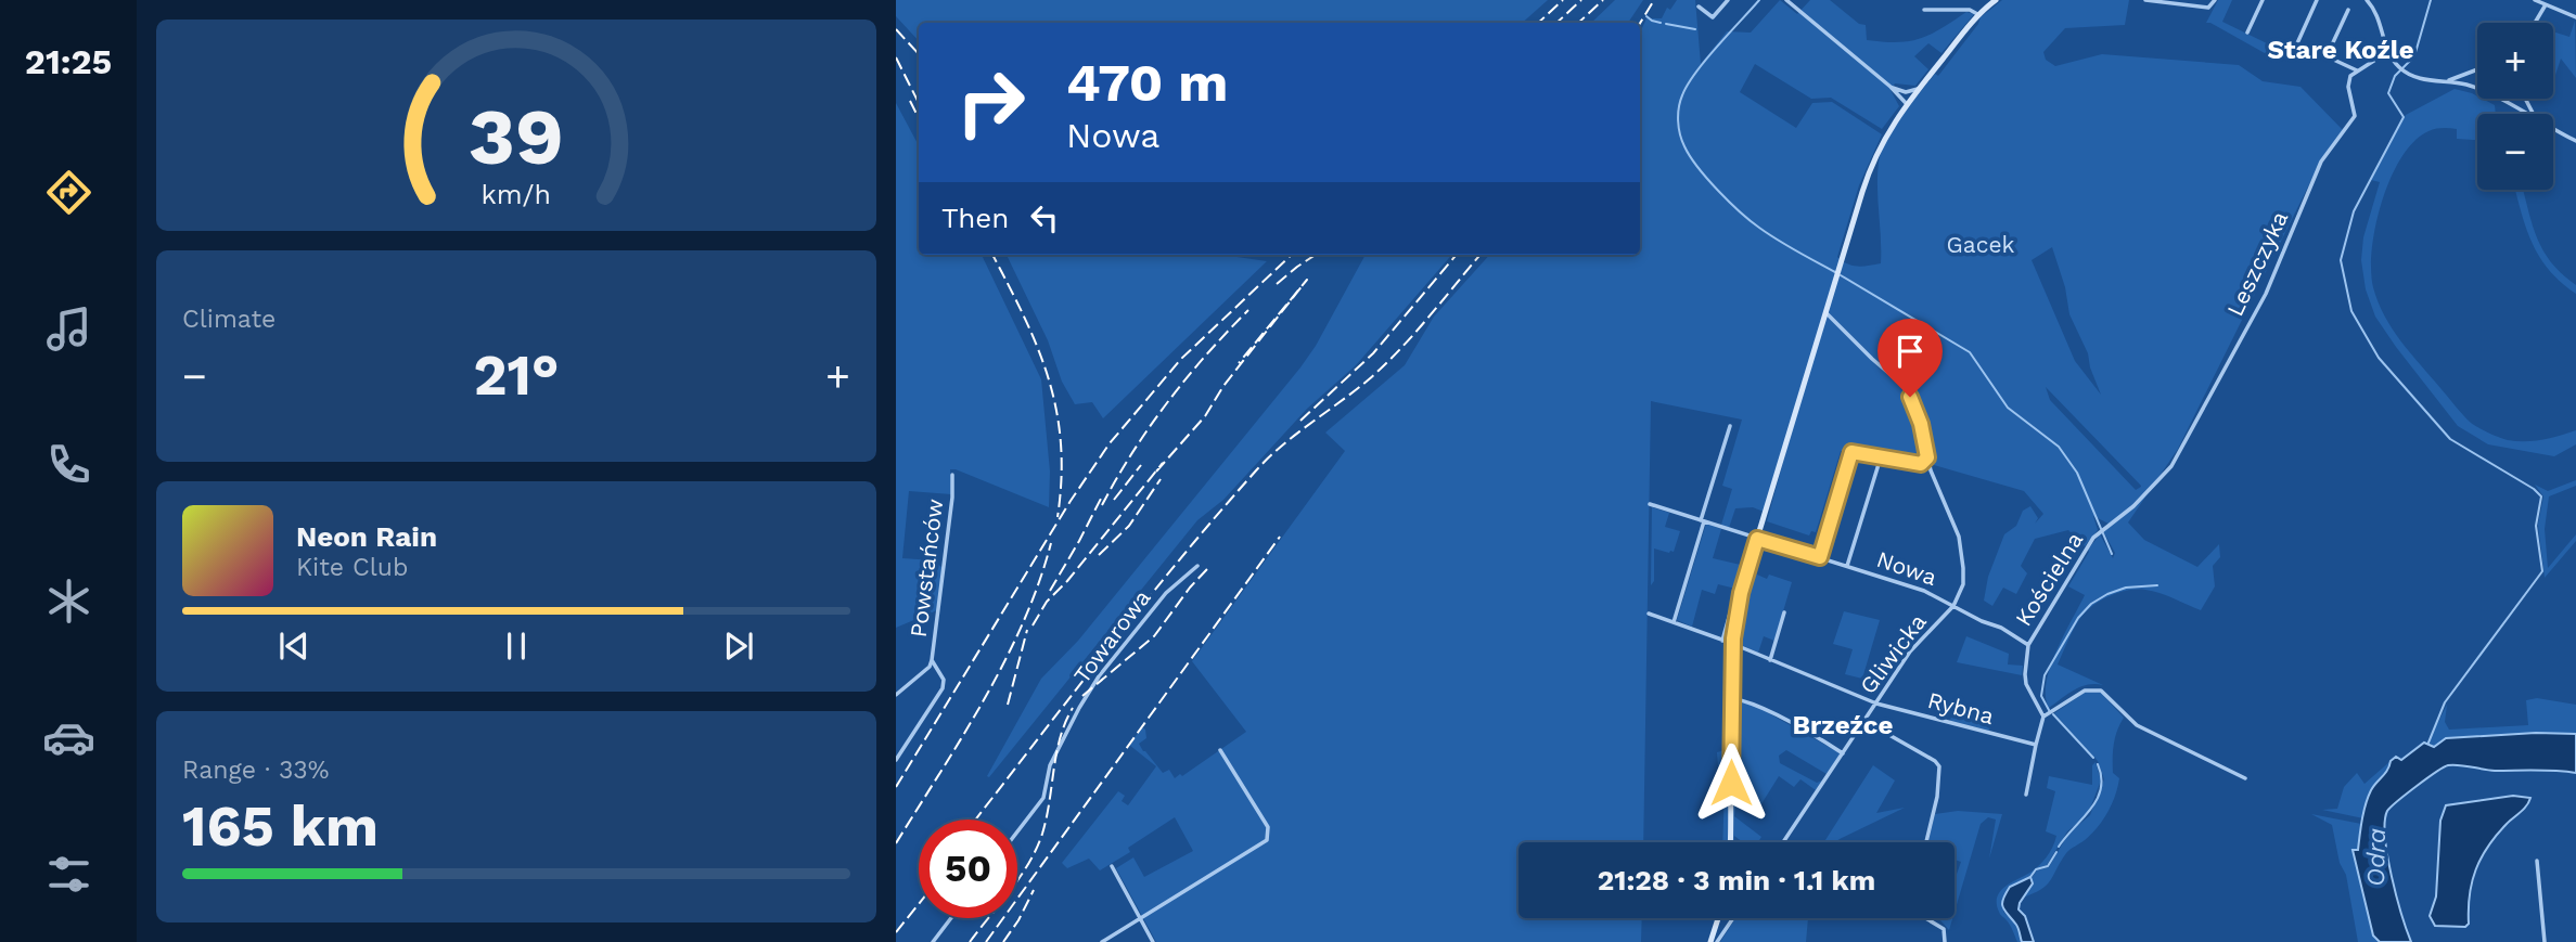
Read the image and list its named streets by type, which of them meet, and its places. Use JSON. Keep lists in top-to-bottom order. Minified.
{"streets":{"street":["Leszczyka","Powstańców","Nowa","Kościelna","Towarowa","Gliwicka","Rybna"]},"crossings":[["Leszczyka","Kościelna"],["Nowa","Kościelna"],["Nowa","Gliwicka"],["Gliwicka","Rybna"]],"districts":["Stare Koźle","Brzeźce"],"water":["Odra"],"parks":["Gacek"],"page":{"tabs":"21:25","map_buttons":["+","−"],"turn":["470 m","Nowa"],"then":"Then","tile":["Climate",["Range · 33%","165 km"]],"heat":["−","21°","+"],"song":["Neon Rain","Kite Club"],"limit":"50","trip":"21:28 · 3 min · 1.1 km","gauge":["39","km/h"]}}
